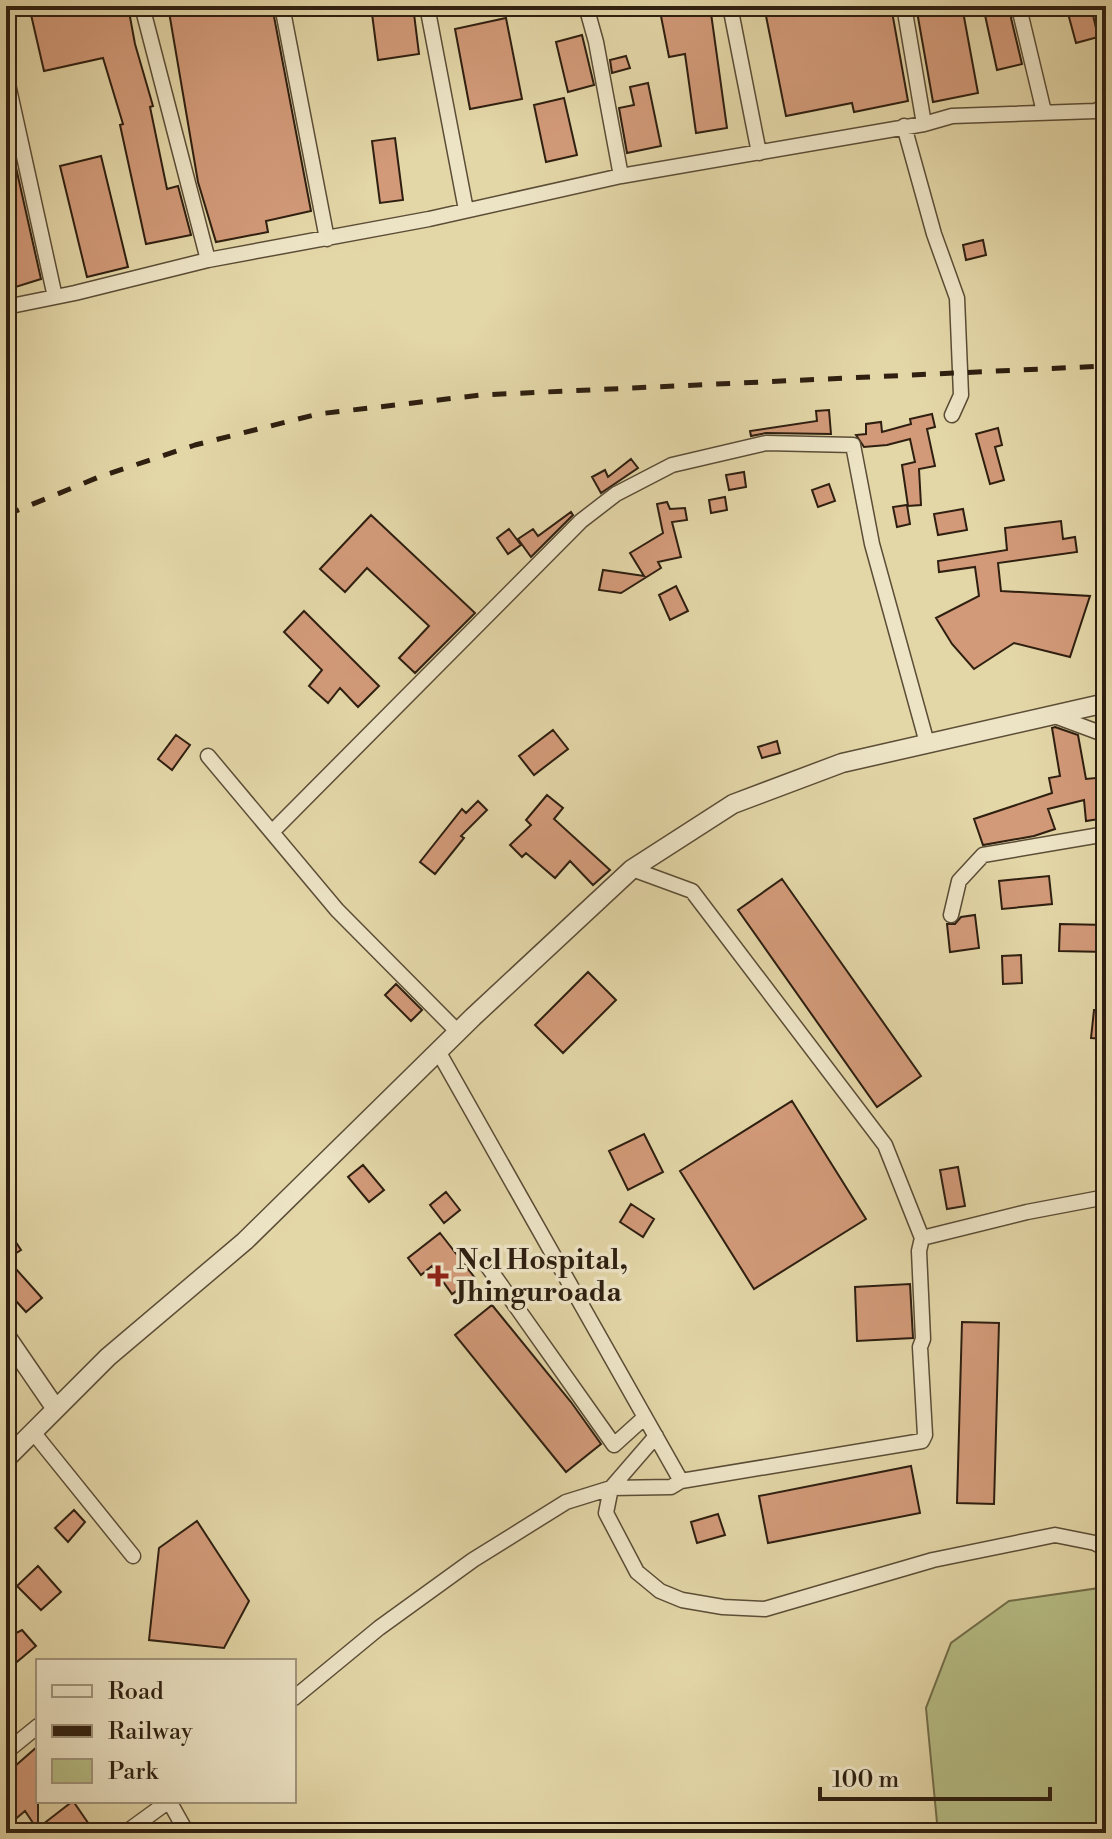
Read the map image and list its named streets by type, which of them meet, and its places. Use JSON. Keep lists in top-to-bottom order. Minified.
{"places":{"health":["Ncl Hospital, Jhinguroada"]},"legend":["Road","Railway","Park"],"scale_bar":"100 m"}
